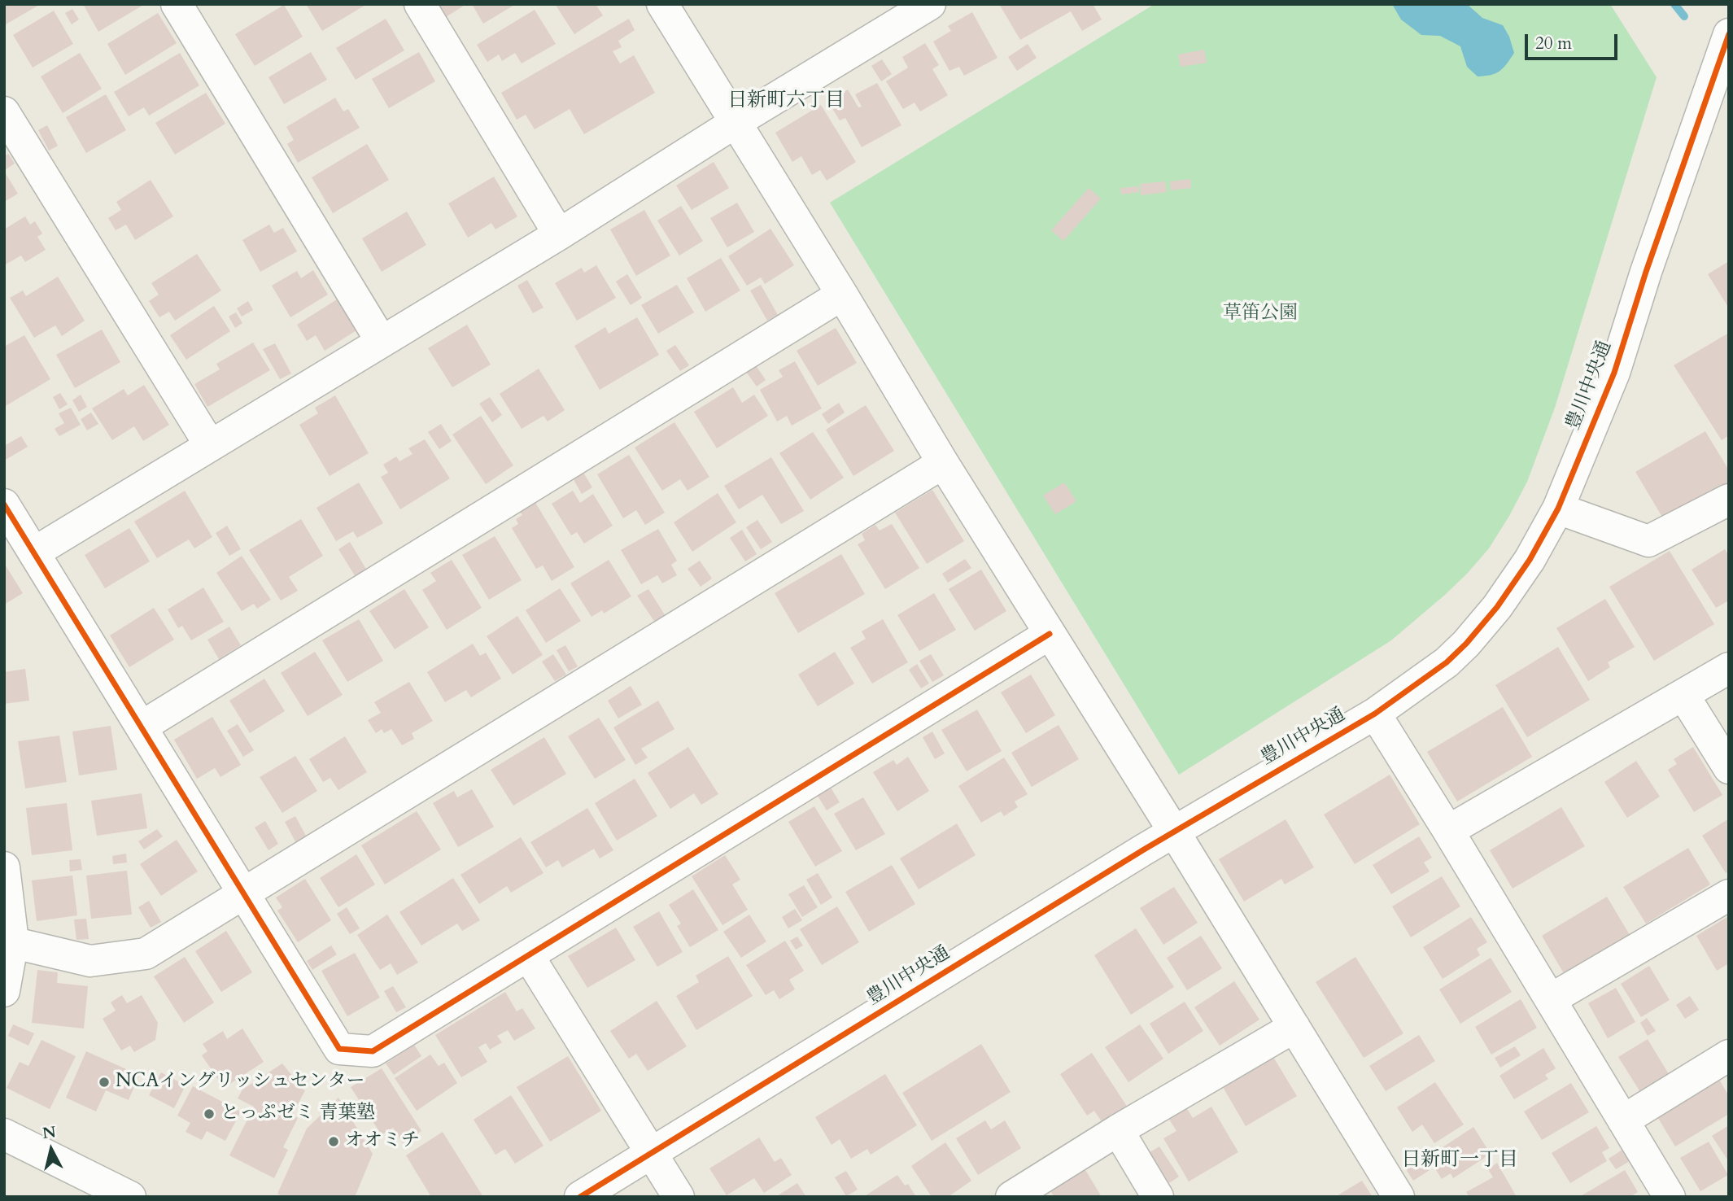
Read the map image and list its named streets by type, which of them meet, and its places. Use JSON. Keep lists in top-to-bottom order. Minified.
{"streets":{"street":["豊川中央通"]},"districts":["日新町六丁目","日新町一丁目"],"parks":["草笛公園"],"places":["NCAイングリッシュセンター","とっぷゼミ 青葉塾","オオミチ"],"scale_bar":"20 m","north":"top"}
